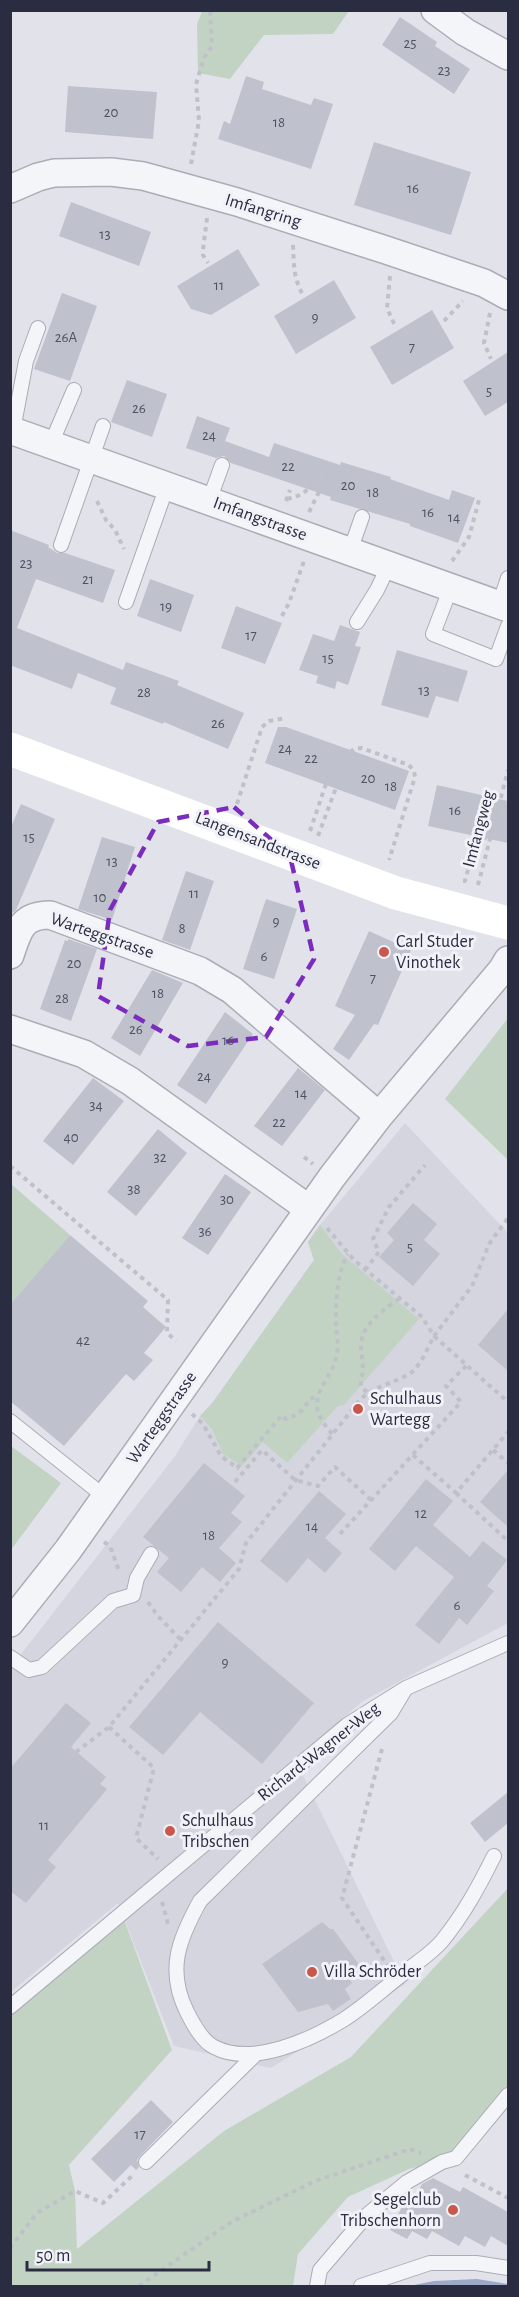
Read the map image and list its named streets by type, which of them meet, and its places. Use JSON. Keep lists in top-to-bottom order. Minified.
{"streets":{"street":["Imfangring","Imfangstrasse","Langensandstrasse","Warteggstrasse"],"lane":["Richard-Wagner-Weg"],"path":["Imfangweg"]},"places":["Carl Studer Vinothek","Schulhaus Wartegg","Schulhaus Tribschen","Villa Schröder","Segelclub Tribschenhorn"],"house_numbers":["25","23","20","18","16","13","11","9","26A","7","5","26","24","22","20","18","16","14","23","21","19","17","15","13","28","26","24","22","20","18","16","15","13","11","10","9","8","6","20","7","18","28","26","16","24","14","34","22","40","32","38","30","36","5","42","12","14","18","6","9","11","17"],"scale_bar":"50 m"}
